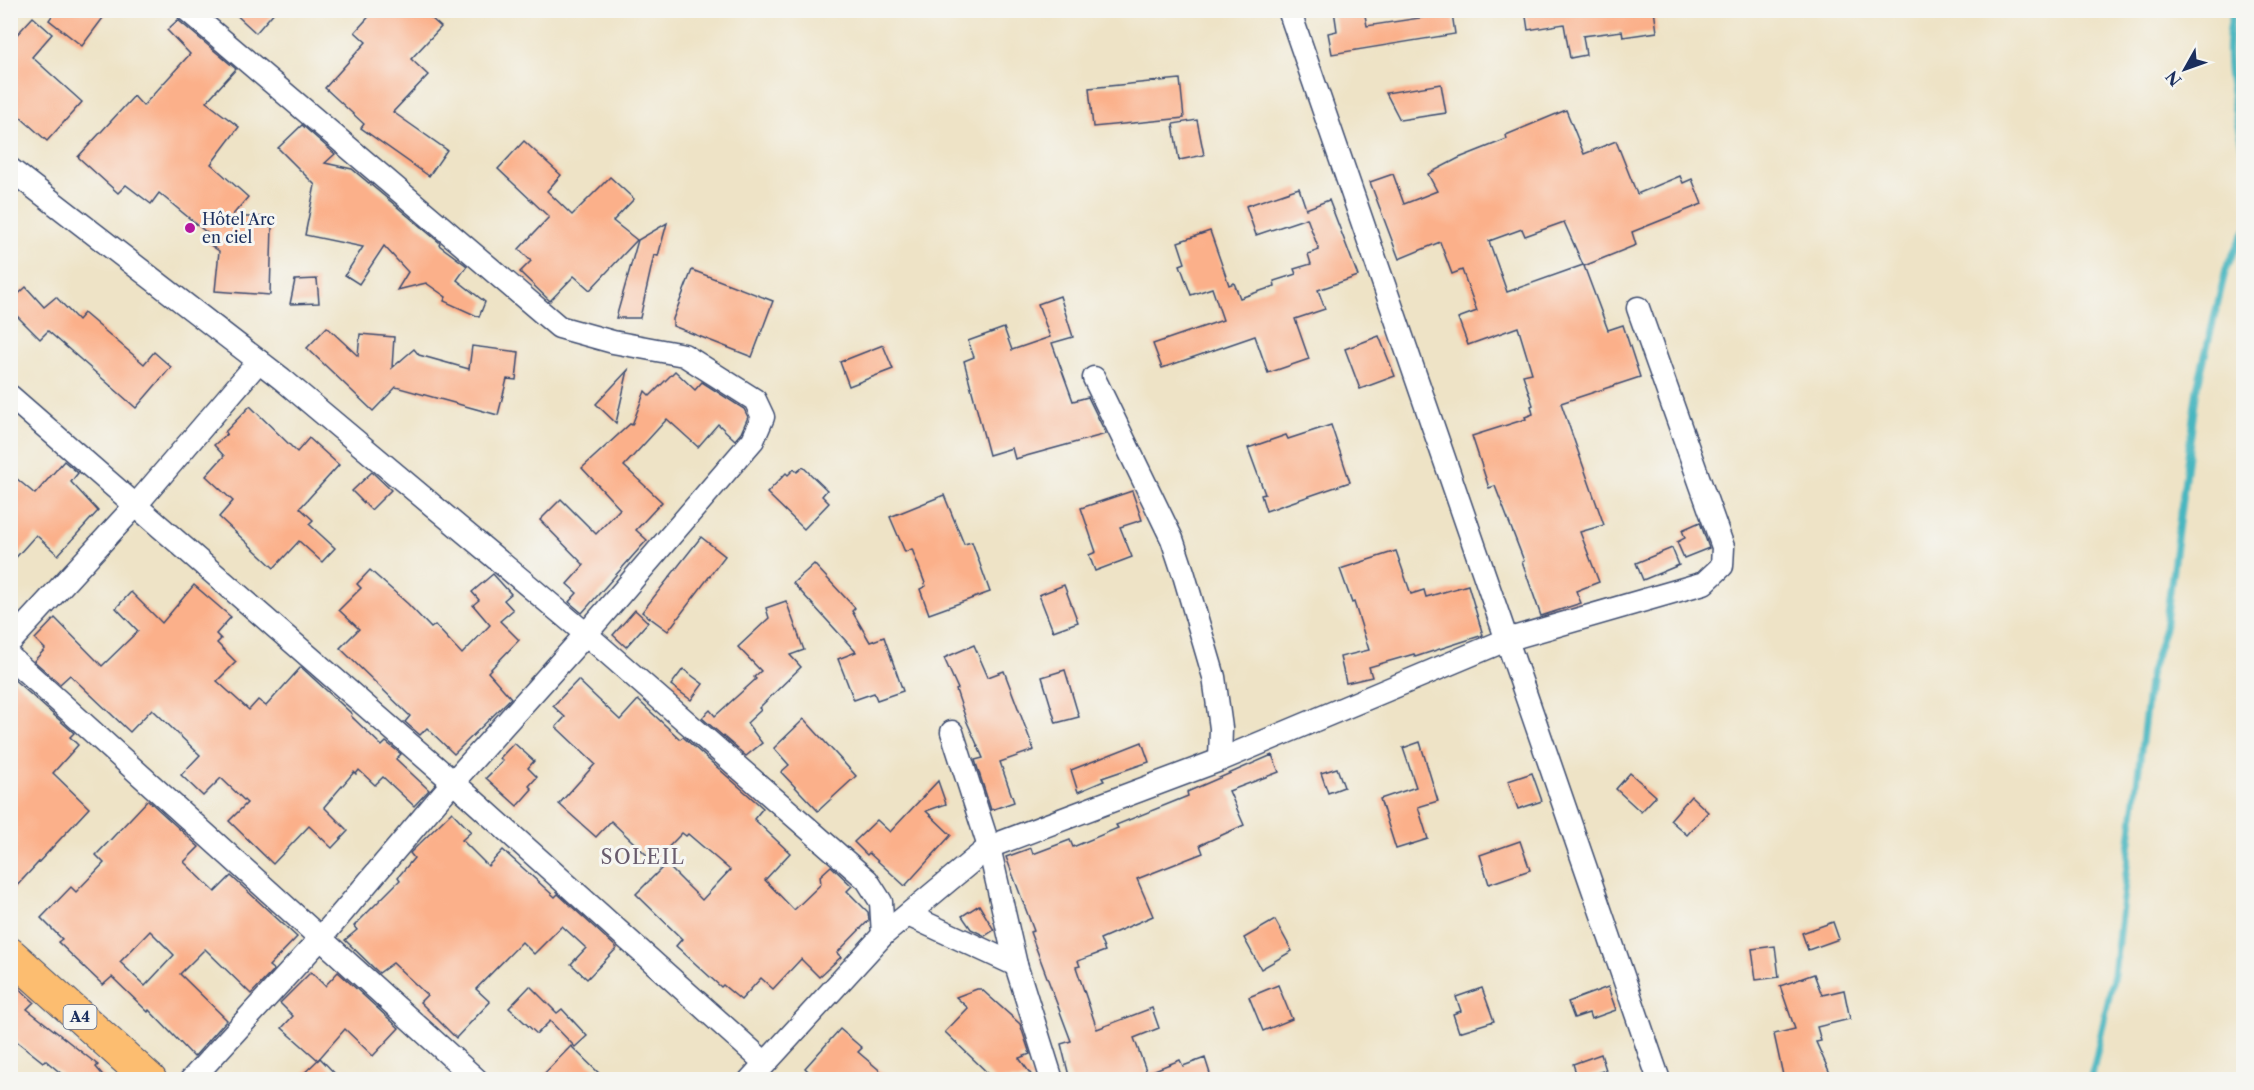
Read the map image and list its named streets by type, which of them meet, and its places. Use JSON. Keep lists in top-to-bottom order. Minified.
{"streets":{"main road":["A4"]},"districts":["SOLEIL"],"places":["Hôtel Arc en ciel"],"north":"bottom left"}
